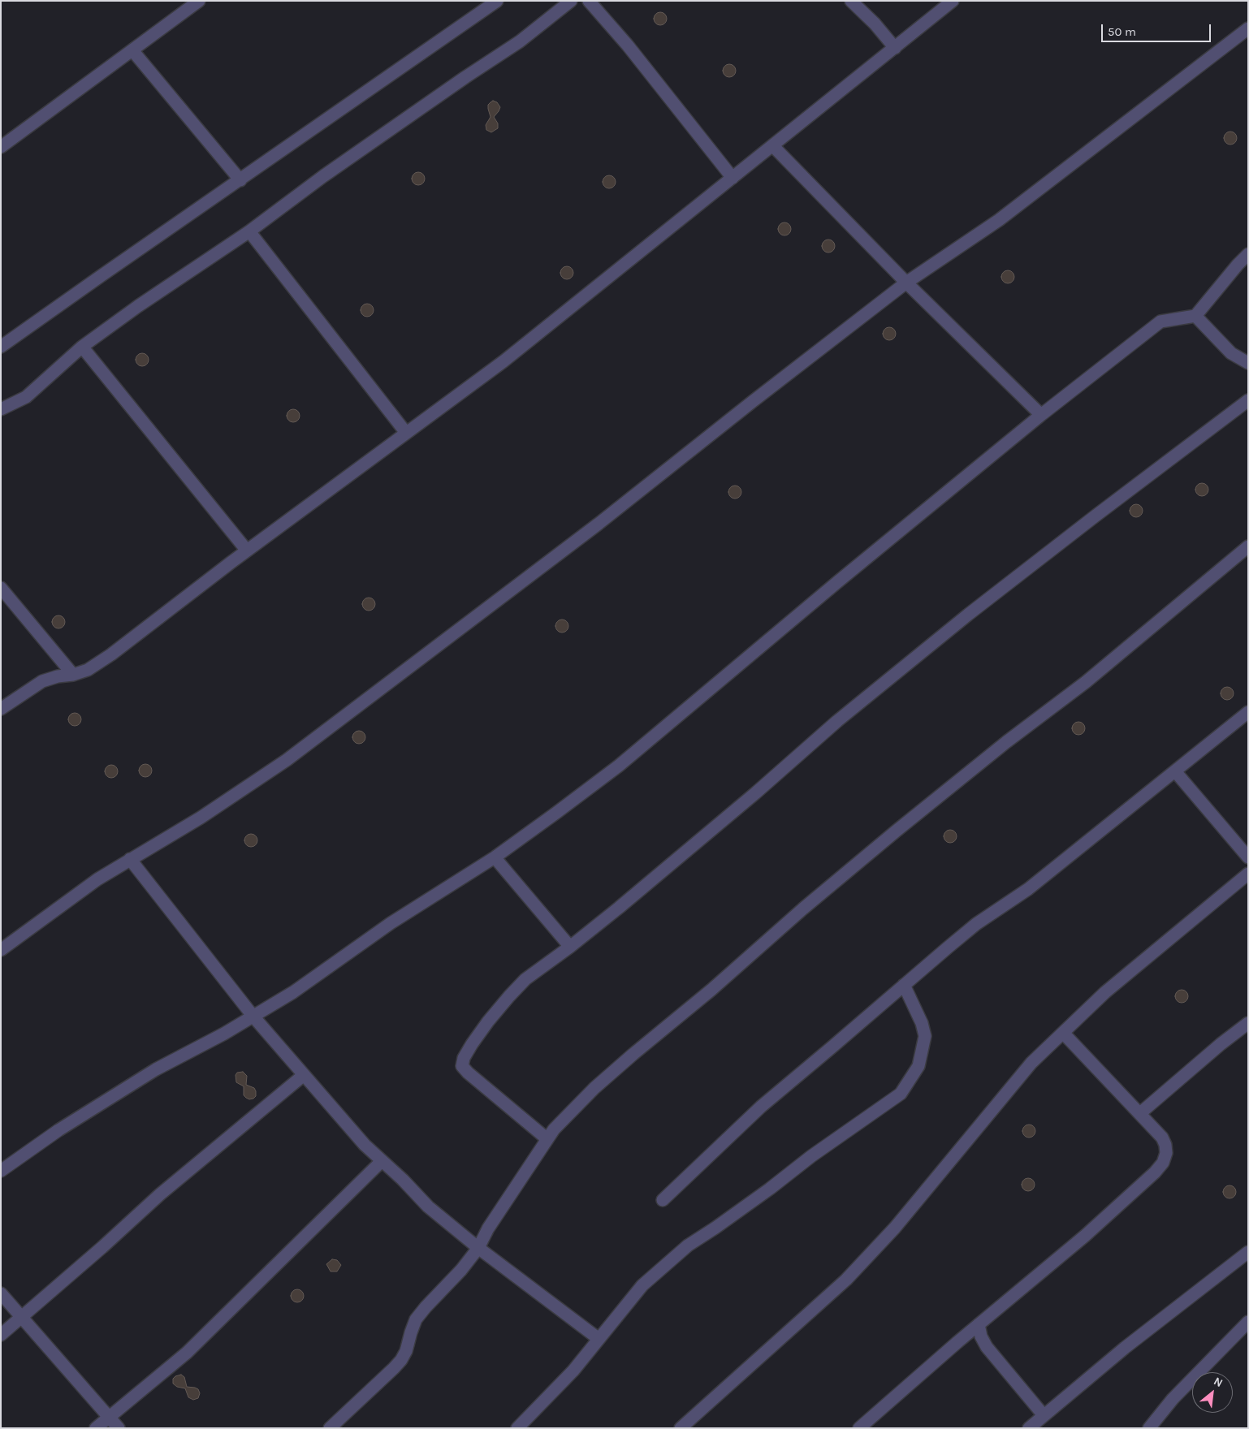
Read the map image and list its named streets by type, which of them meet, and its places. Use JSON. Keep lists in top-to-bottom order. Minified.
{"scale_bar":"50 m","north":"top right"}
